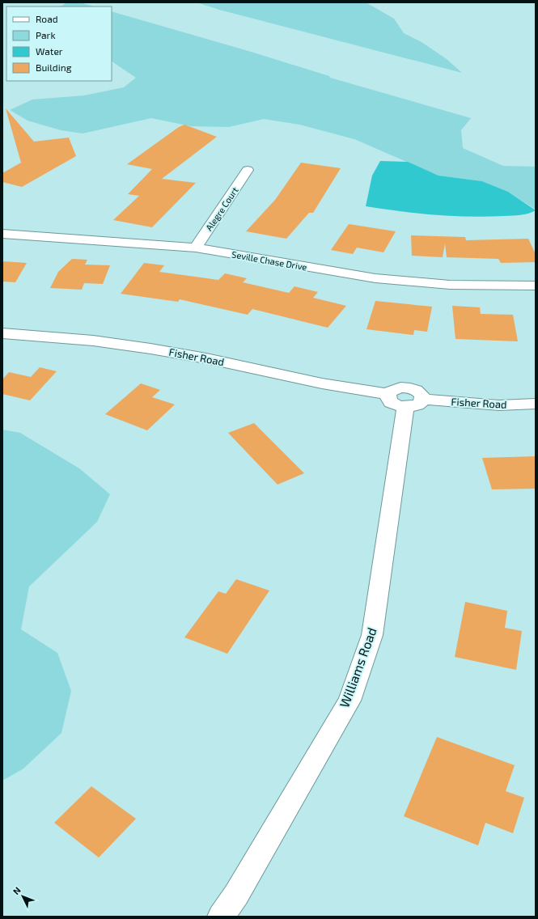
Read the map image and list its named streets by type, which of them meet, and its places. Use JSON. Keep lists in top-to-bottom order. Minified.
{"streets":{"street":["Alegre Court","Seville Chase Drive","Fisher Road","Williams Road"]},"crossings":[["Alegre Court","Seville Chase Drive"],["Fisher Road","Williams Road"]],"legend":["Road","Park","Water","Building"],"north":"top left"}
